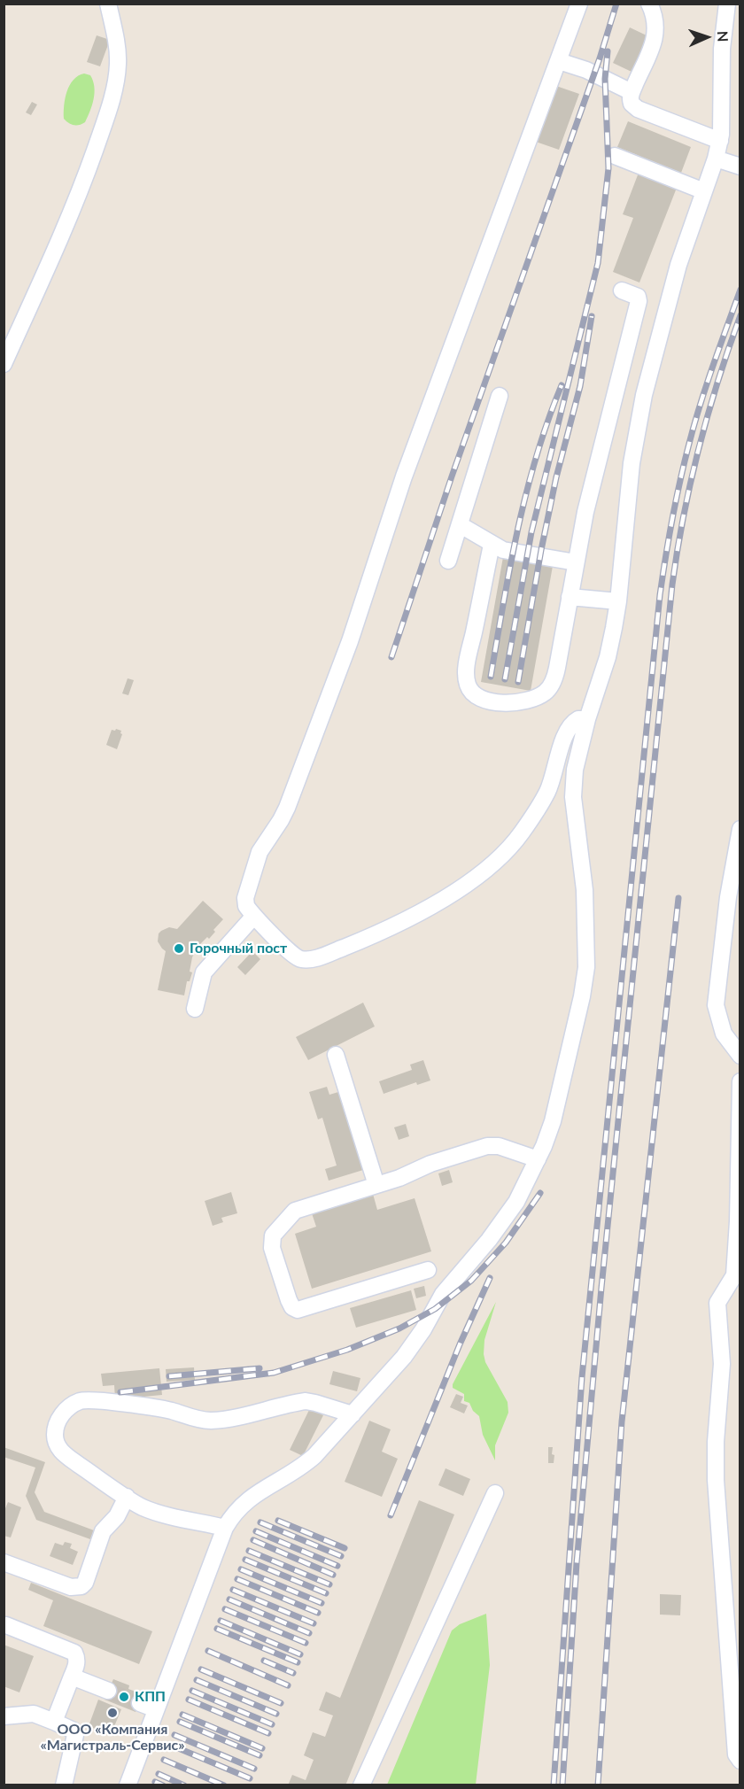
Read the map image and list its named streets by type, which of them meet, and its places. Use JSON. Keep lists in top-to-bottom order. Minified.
{"places":["Горочный пост","КПП","ООО «Компания «Магистраль-Сервис»"],"north":"right"}
